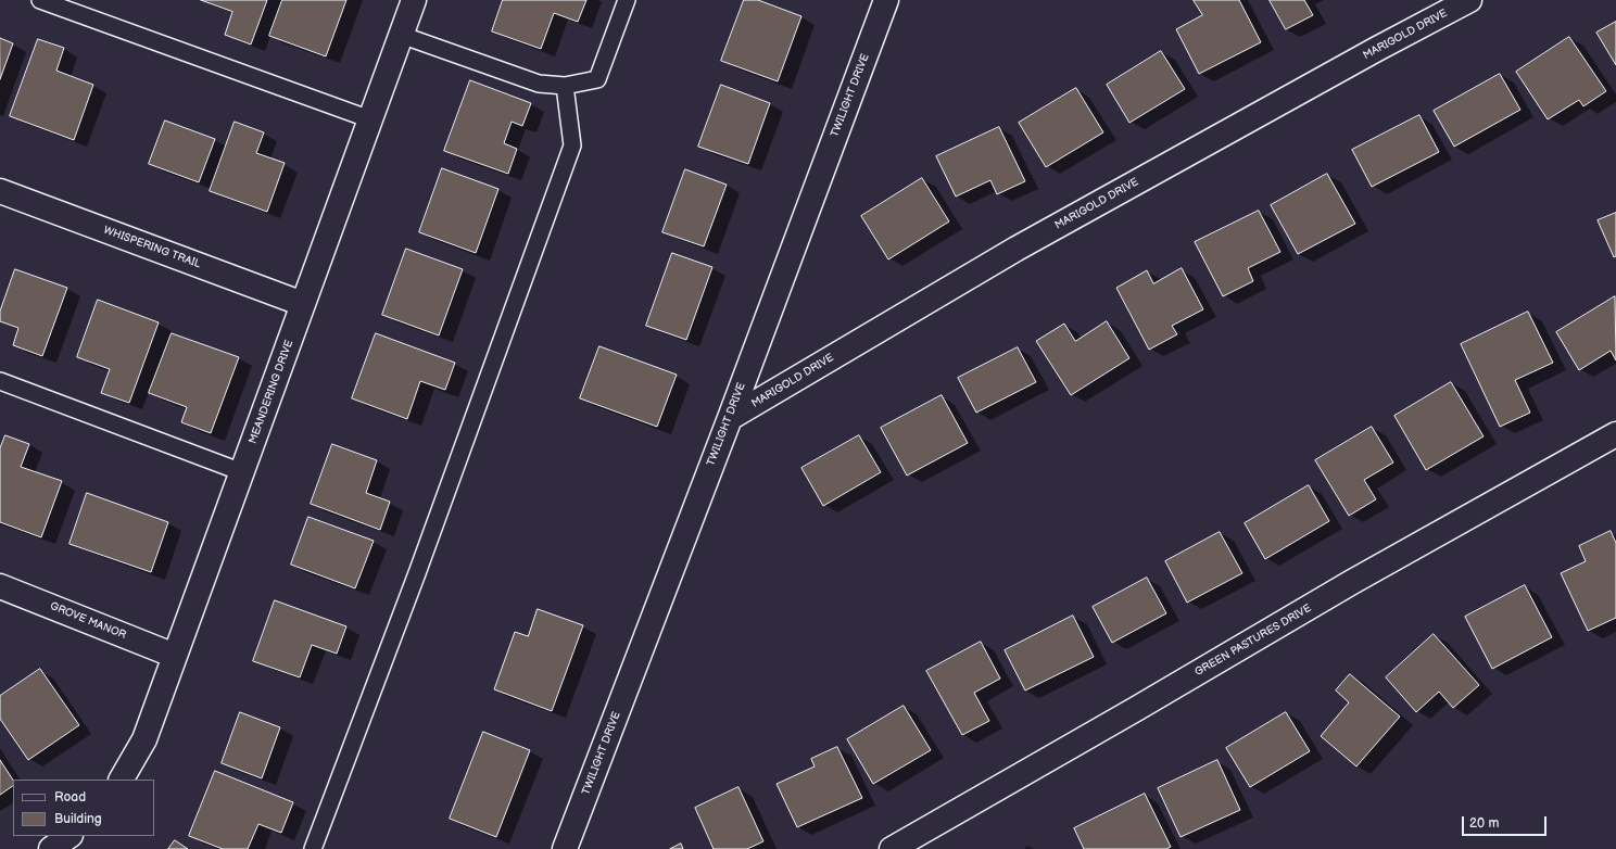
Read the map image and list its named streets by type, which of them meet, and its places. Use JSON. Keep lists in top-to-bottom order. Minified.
{"streets":{"street":["MARIGOLD DRIVE","TWILIGHT DRIVE","WHISPERING TRAIL","MEANDERING DRIVE","GROVE MANOR","GREEN PASTURES DRIVE"]},"crossings":[["MARIGOLD DRIVE","TWILIGHT DRIVE"],["WHISPERING TRAIL","MEANDERING DRIVE"],["MEANDERING DRIVE","GROVE MANOR"]],"legend":["Road","Building"],"scale_bar":"20 m"}
